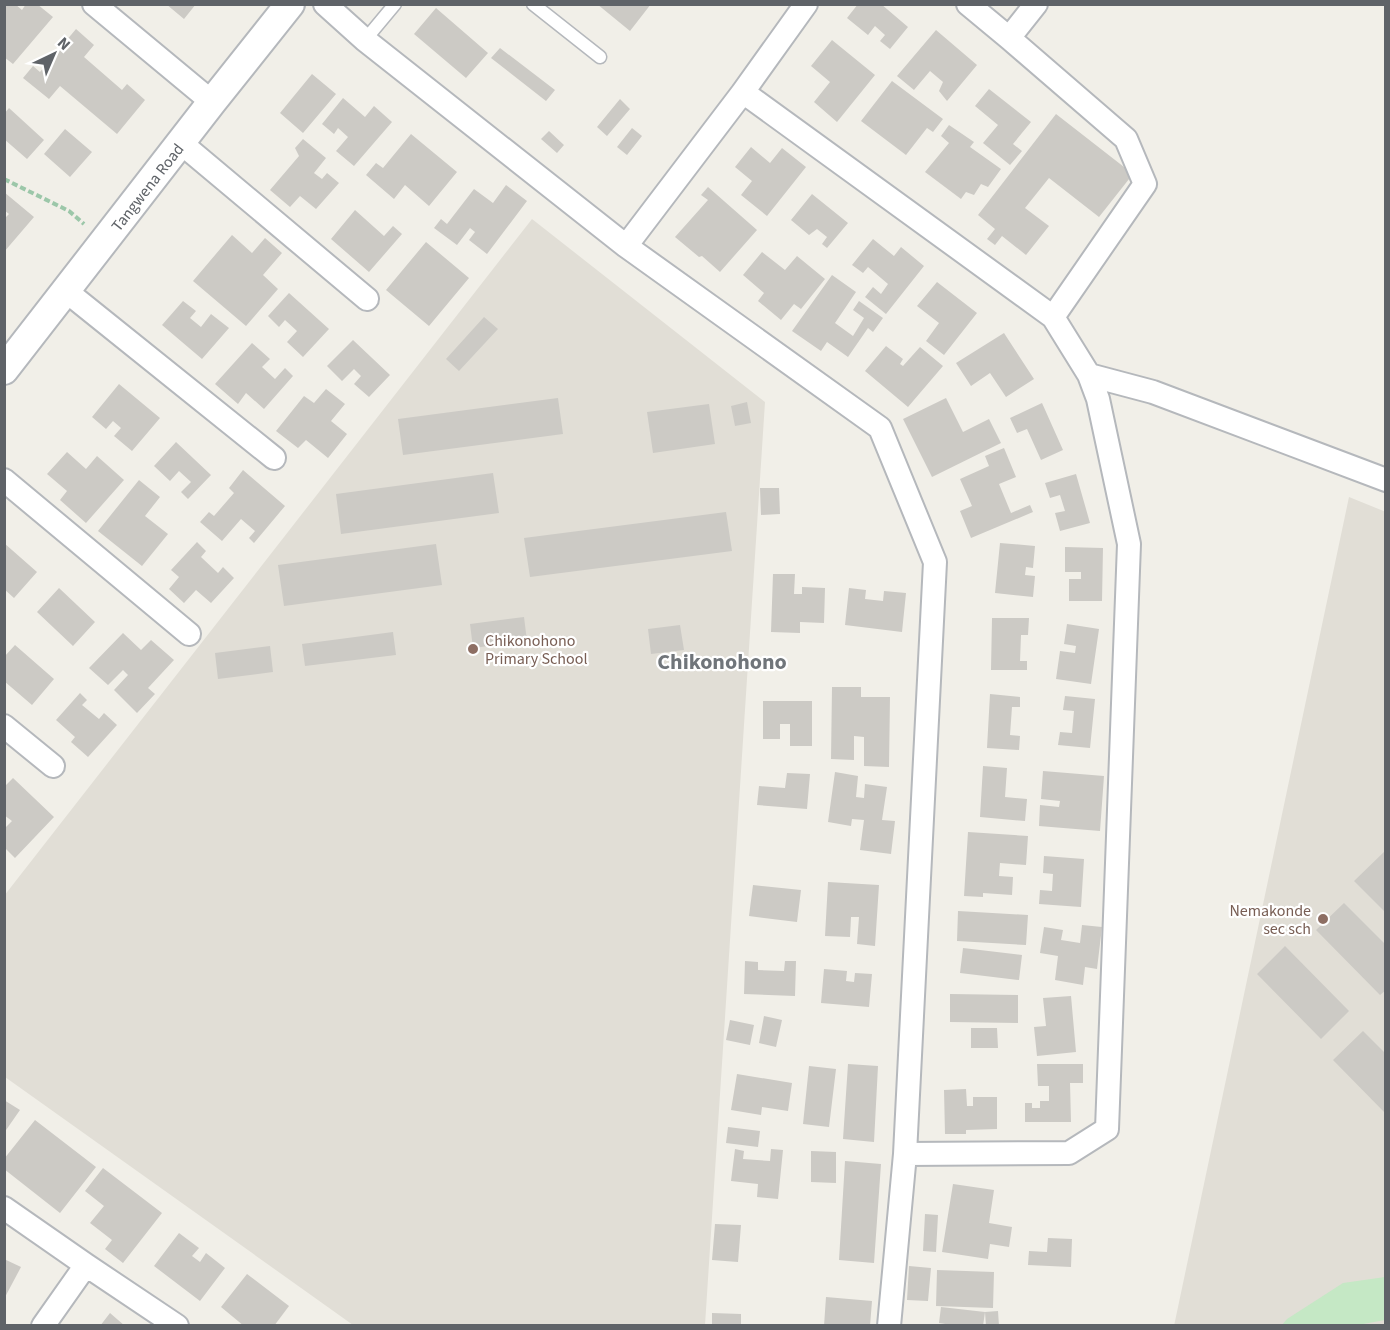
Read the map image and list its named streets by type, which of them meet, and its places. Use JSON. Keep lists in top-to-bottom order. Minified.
{"streets":{"street":["Tangwena Road"]},"districts":["Chikonohono"],"places":["Chikonohono Primary School","Nemakonde sec sch"],"north":"top right"}
